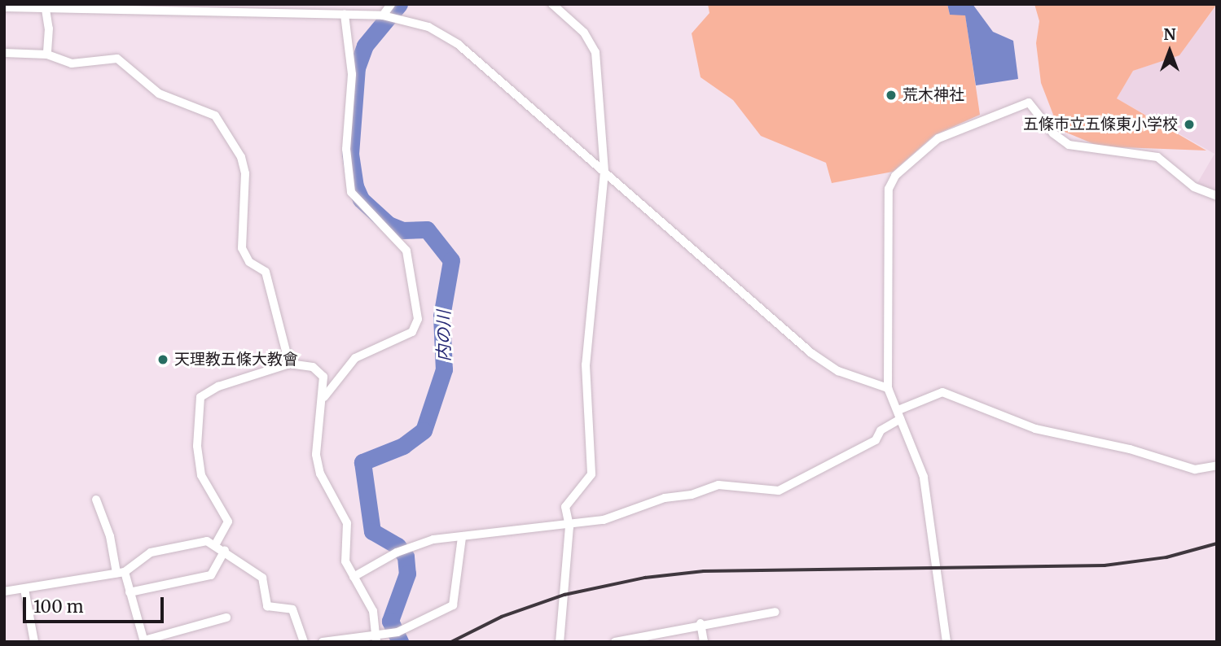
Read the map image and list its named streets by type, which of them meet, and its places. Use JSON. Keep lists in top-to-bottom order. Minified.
{"water":["内の川"],"places":["荒木神社","五條市立五條東小学校","天理教五條大教會"],"scale_bar":"100 m","north":"top"}
